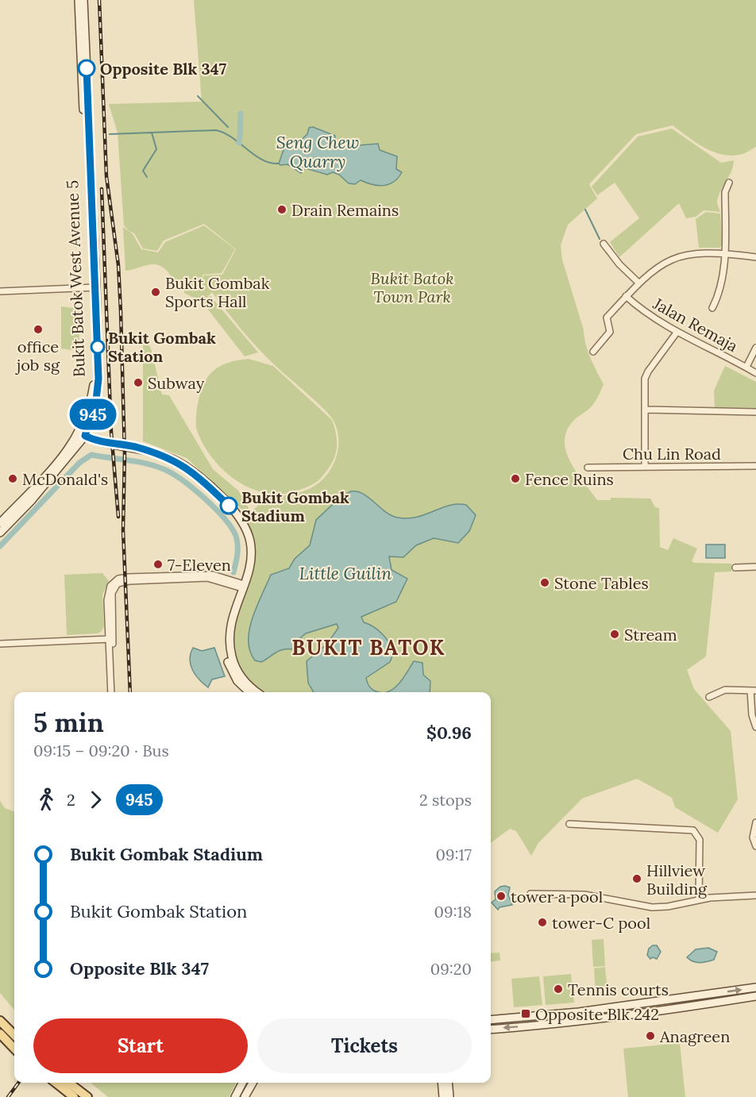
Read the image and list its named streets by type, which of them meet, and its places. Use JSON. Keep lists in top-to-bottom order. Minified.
{"streets":{"street":["Bukit Batok West Avenue 5","Jalan Remaja","Chu Lin Road"]},"districts":["BUKIT BATOK"],"water":["Seng Chew Quarry","Little Guilin"],"parks":["Bukit Batok Town Park"],"places":{"other":["Opposite Blk 347","Drain Remains","Bukit Gombak Sports Hall","office job sg","Bukit Gombak Station","Subway","McDonald's","Fence Ruins","Bukit Gombak Stadium","7-Eleven","Stone Tables","Stream","Hillview Building","tower a pool","tower-C pool","Tennis courts","Anagreen"],"transit":["Opposite Blk 242"]},"lines":["bus line 945"],"page":{"on_map":"945","heading":["5 min","09:15 – 09:20 · Bus","$0.96"],"legs":["2","945","2 stops"],"list":[{"name":"Bukit Gombak Stadium","value":"09:17"},{"name":"Bukit Gombak Station","value":"09:18"},{"name":"Opposite Blk 347","value":"09:20"}],"buttons":["Start","Tickets"]}}
